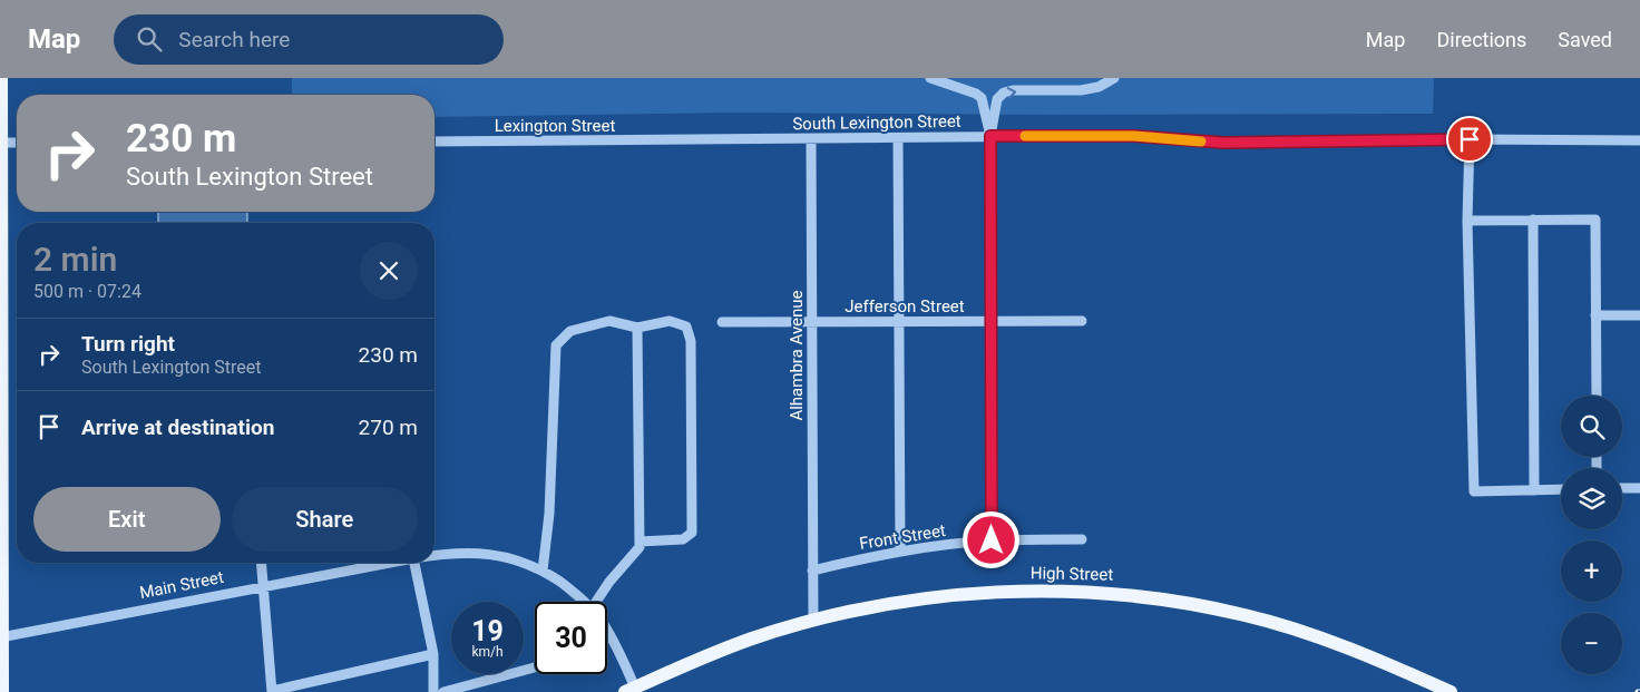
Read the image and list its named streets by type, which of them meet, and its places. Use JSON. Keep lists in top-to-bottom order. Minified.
{"streets":{"main road":["High Street"],"street":["South Lexington Street","Lexington Street","Jefferson Street","Alhambra Avenue","Front Street","Main Street"]},"crossings":[["South Lexington Street","Lexington Street"],["South Lexington Street","Alhambra Avenue"],["Jefferson Street","Alhambra Avenue"],["Alhambra Avenue","Front Street"],["High Street","Main Street"]],"page":{"header":"Map","search":"Search here","nav":["Map","Directions","Saved"],"turn":["230 m","South Lexington Street"],"heading":["2 min","500 m · 07:24"],"list":[{"name":"Turn right","note":"South Lexington Street","value":"230 m"},{"name":"Arrive at destination","value":"270 m"}],"map_buttons":["+","−"],"buttons":["Exit","Share"],"speed":"19 km/h","limit":"30"}}
